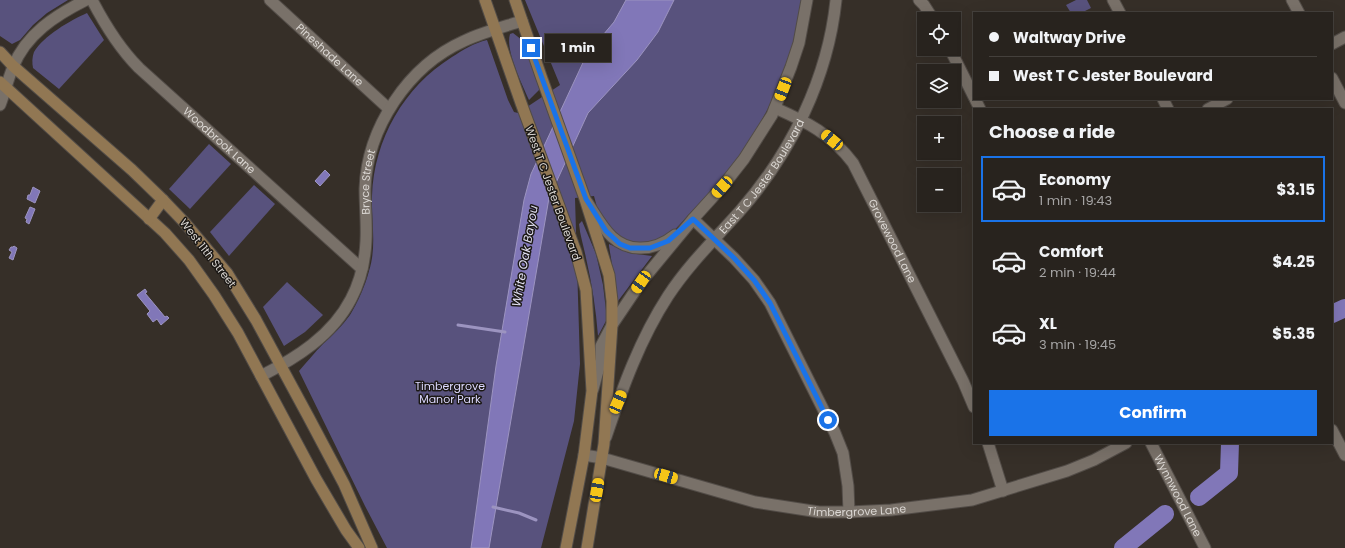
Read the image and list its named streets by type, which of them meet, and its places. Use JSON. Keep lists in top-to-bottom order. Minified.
{"streets":{"main road":["West T C Jester Boulevard","West 11th Street"],"street":["Pineshade Lane","Woodbrook Lane","East T C Jester Boulevard","Bryce Street","Grovewood Lane","Wynnwood Lane","Timbergrove Lane"]},"crossings":[["Pineshade Lane","Bryce Street"],["Woodbrook Lane","Bryce Street"],["East T C Jester Boulevard","West T C Jester Boulevard"],["East T C Jester Boulevard","Grovewood Lane"],["Bryce Street","West T C Jester Boulevard"],["Bryce Street","West 11th Street"],["West T C Jester Boulevard","Timbergrove Lane"]],"water":["White Oak Bayou"],"parks":["Timbergrove Manor Park"],"page":{"map_buttons":["+","−"],"banner":["Waltway Drive","West T C Jester Boulevard"],"bubble":"1 min","heading":"Choose a ride","list":[{"name":"Economy","note":"1 min · 19:43","value":"$3.15"},{"name":"Comfort","note":"2 min · 19:44","value":"$4.25"},{"name":"XL","note":"3 min · 19:45","value":"$5.35"}],"buttons":"Confirm"}}
